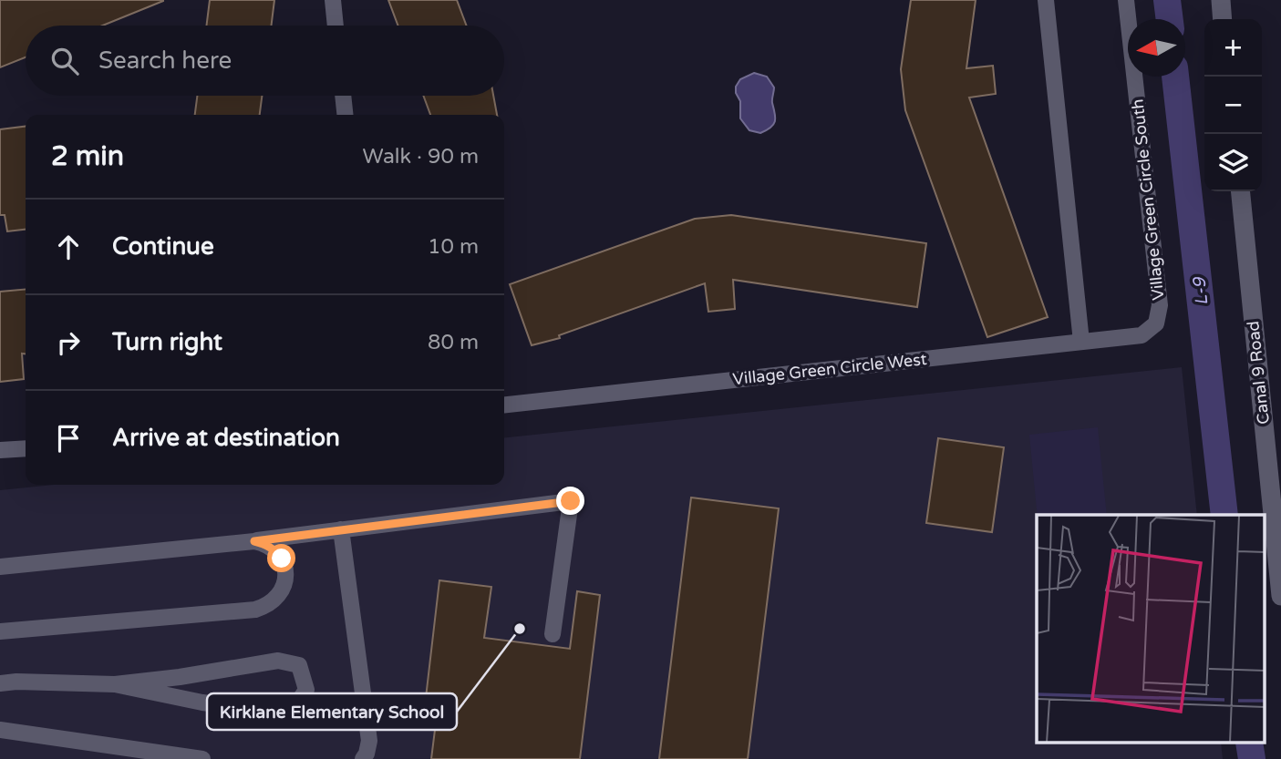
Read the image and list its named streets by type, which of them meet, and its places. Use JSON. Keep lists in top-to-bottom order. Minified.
{"streets":{"street":["Canal 9 Road"],"lane":["Village Green Circle South","Village Green Circle West"]},"crossings":[["Village Green Circle South","Village Green Circle West"]],"water":["L-9"],"places":["Kirklane Elementary School"],"north":"left","page":{"map_buttons":["+","−"],"search":"Search here","heading":["2 min","Walk · 90 m"],"list":[["Continue","10 m"],["Turn right","80 m"],"Arrive at destination"]}}
